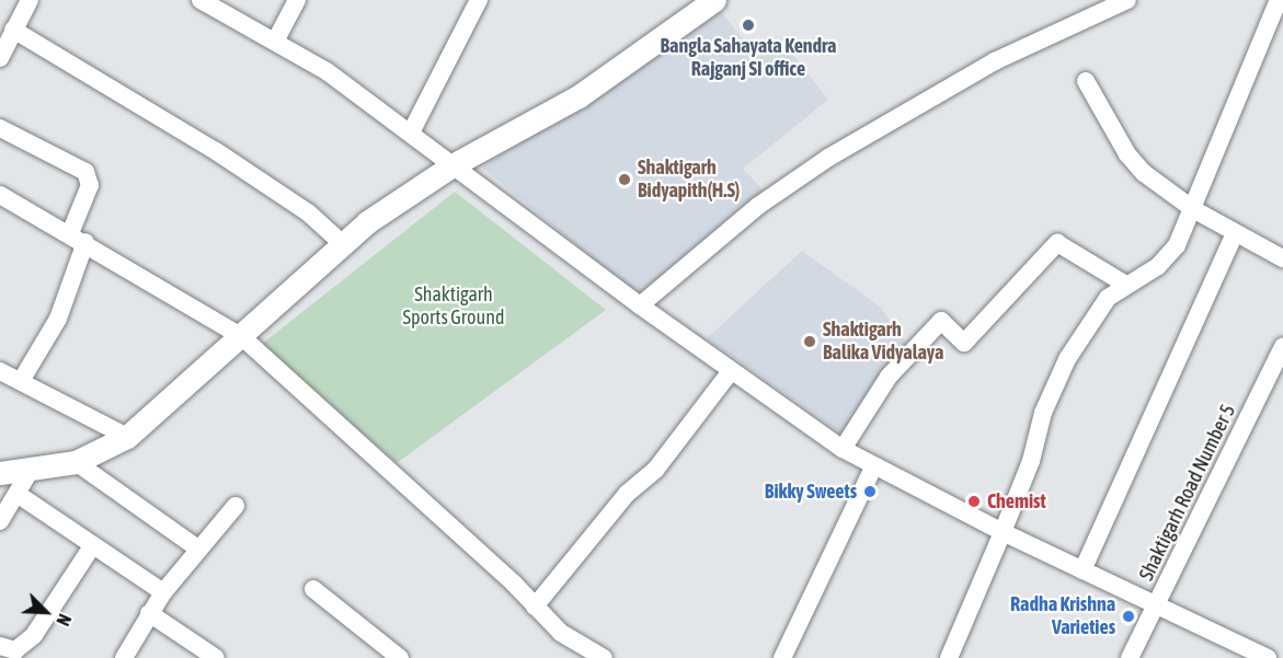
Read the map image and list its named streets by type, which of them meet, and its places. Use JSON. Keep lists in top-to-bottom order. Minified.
{"streets":{"street":["Shaktigarh Road Number 5"]},"parks":["Shaktigarh Sports Ground"],"places":["Bangla Sahayata Kendra Rajganj SI office","Shaktigarh Bidyapith(H.S)","Shaktigarh Balika Vidyalaya","Bikky Sweets","Chemist","Radha Krishna Varieties"],"north":"bottom right"}
